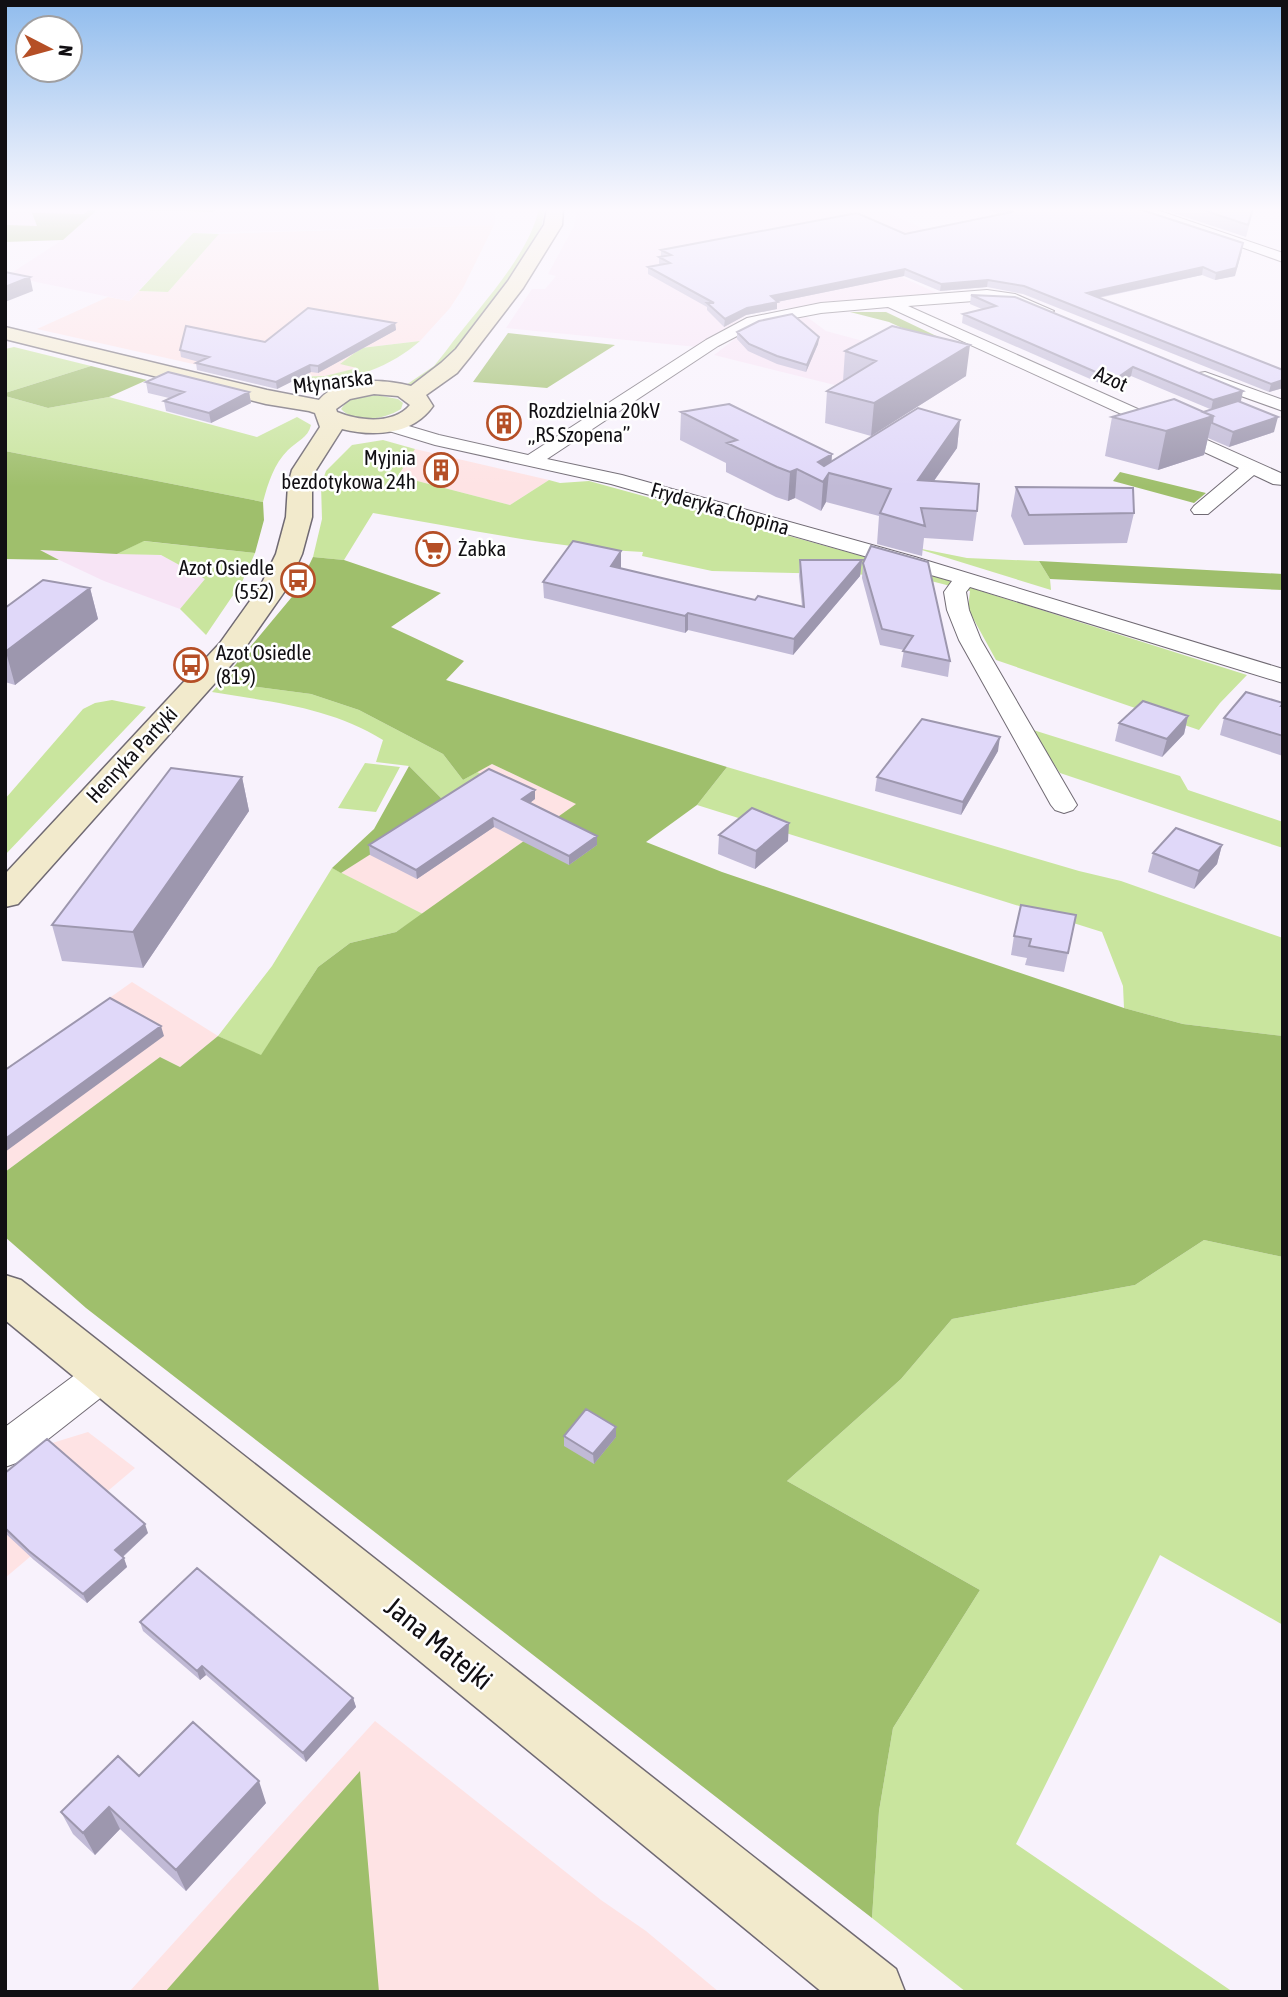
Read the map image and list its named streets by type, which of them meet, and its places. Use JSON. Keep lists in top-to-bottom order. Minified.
{"streets":{"main road":["Młynarska","Fryderyka Chopina","Henryka Partyki","Jana Matejki"],"street":["Azot"]},"crossings":[["Azot","Fryderyka Chopina"],["Młynarska","Fryderyka Chopina"]],"places":{"building":["Rozdzielnia 20kV „RS Szopena”","Myjnia bezdotykowa 24h"],"supermarket":["Żabka"],"bus stop":["Azot Osiedle (552)","Azot Osiedle (819)"]},"north":"right"}
